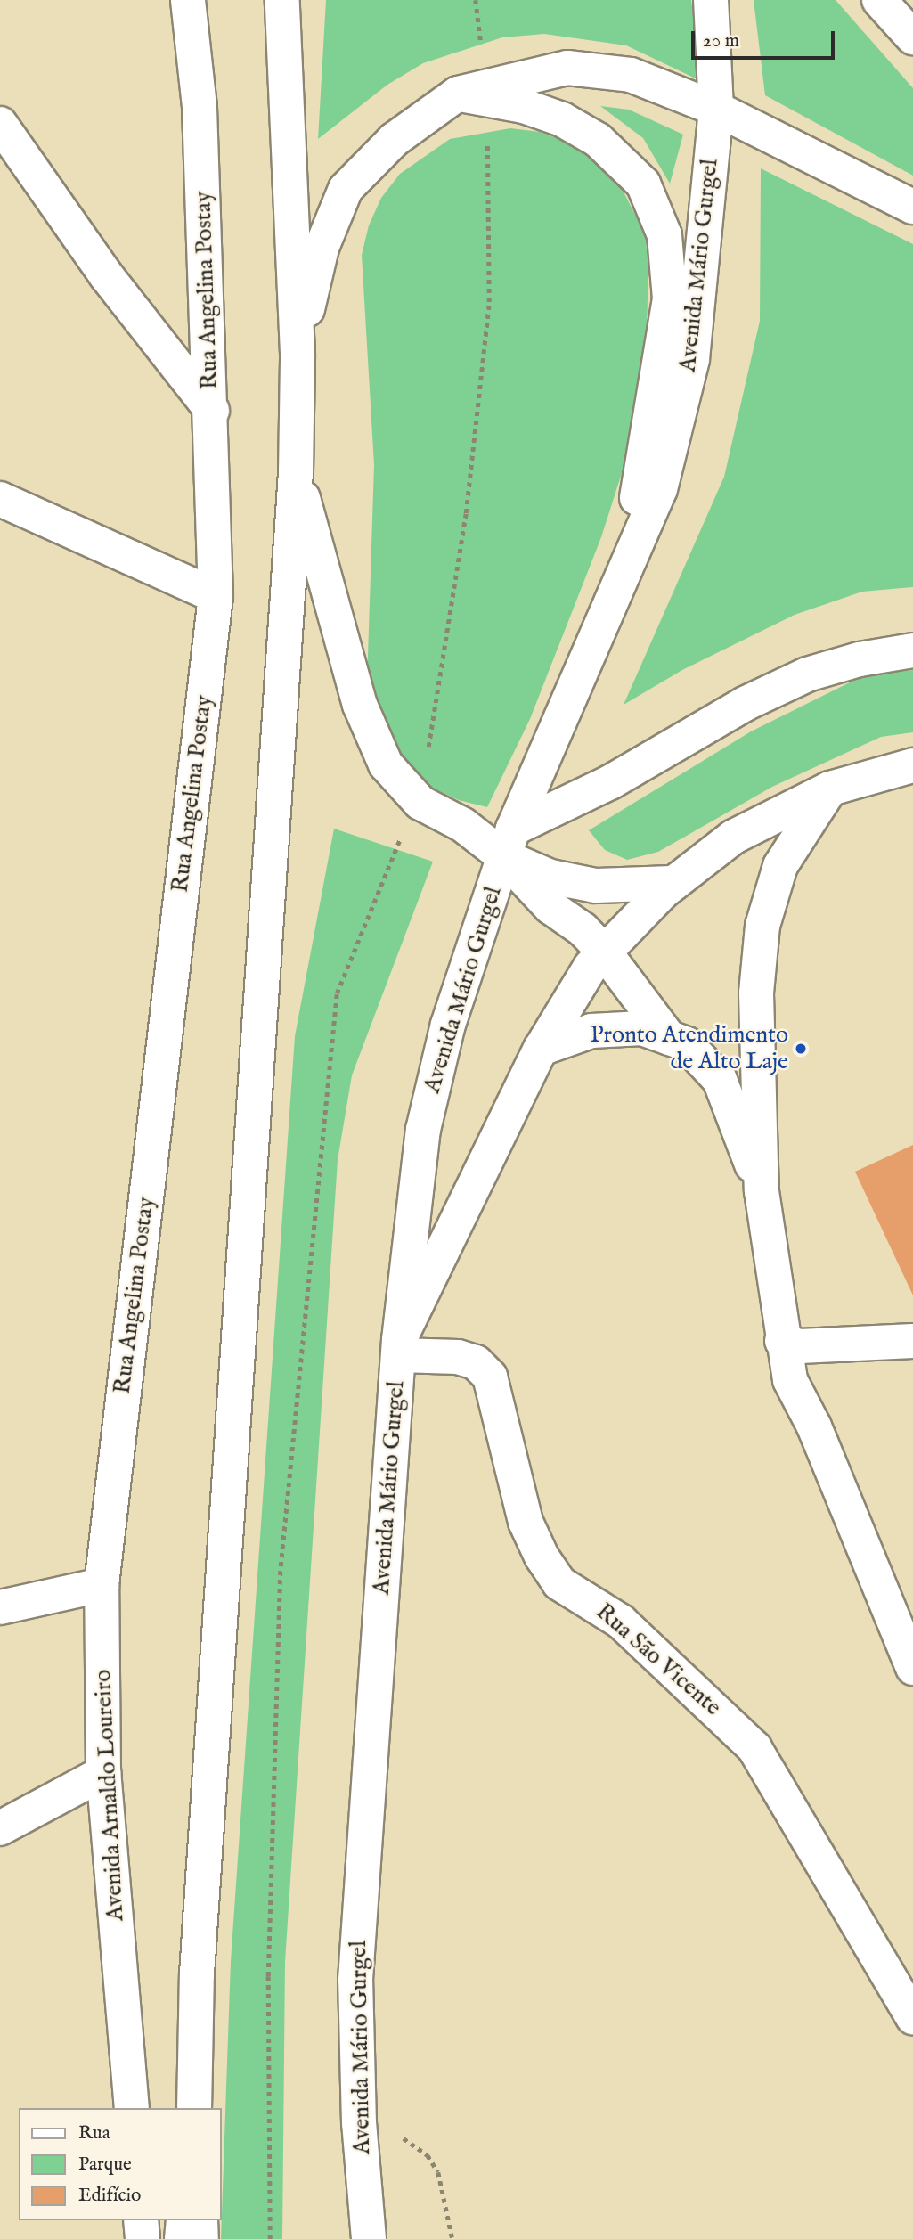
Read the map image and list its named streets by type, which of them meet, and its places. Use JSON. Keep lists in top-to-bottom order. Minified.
{"streets":{"main road":["Avenida Mário Gurgel","Rua Angelina Postay","Rua São Vicente","Avenida Arnaldo Loureiro"]},"crossings":[["Avenida Mário Gurgel","Rua São Vicente"],["Rua Angelina Postay","Avenida Arnaldo Loureiro"]],"places":["Pronto Atendimento de Alto Laje"],"legend":["Rua","Parque","Edifício"],"scale_bar":"20 m"}
